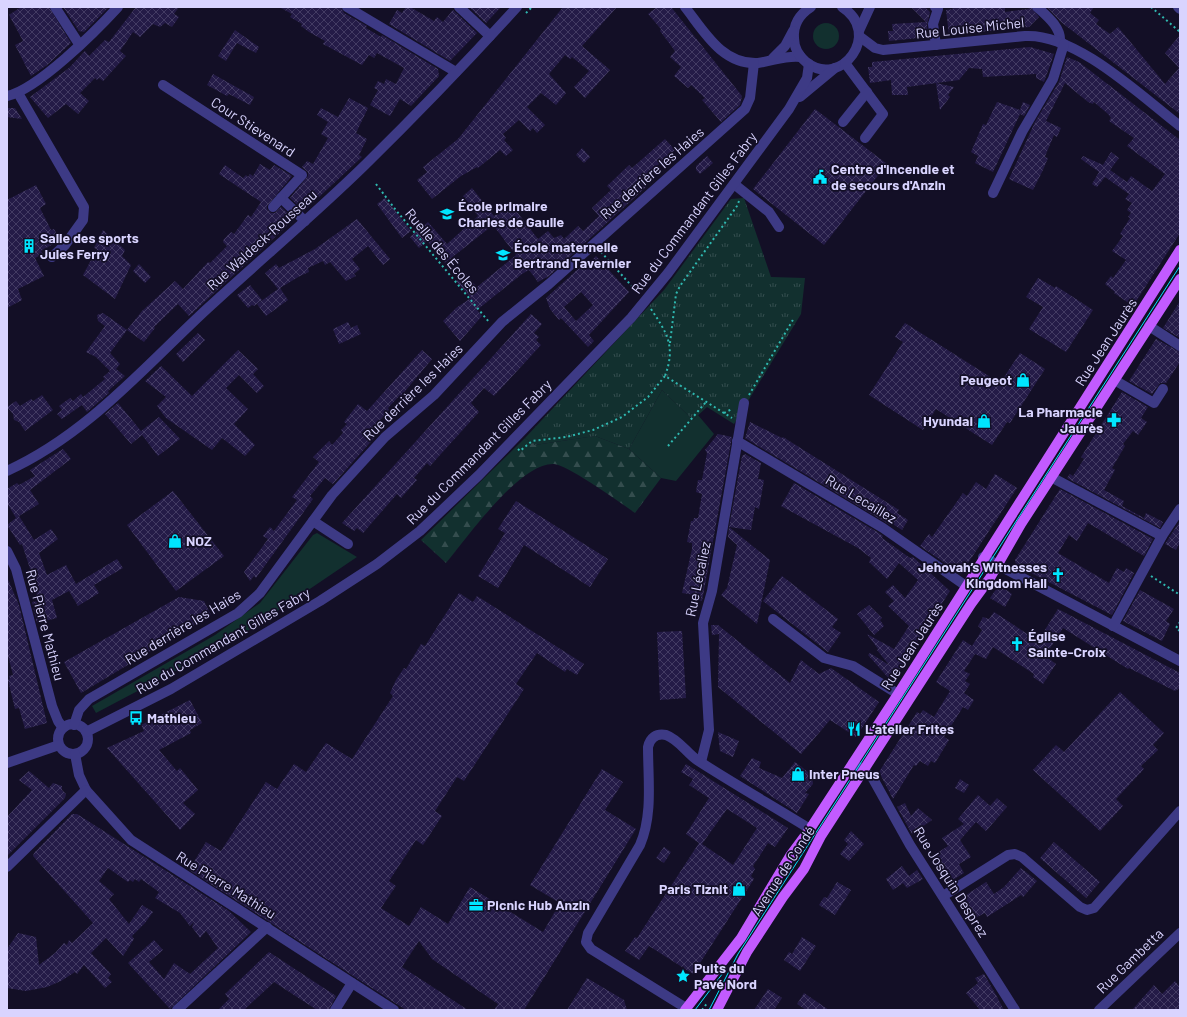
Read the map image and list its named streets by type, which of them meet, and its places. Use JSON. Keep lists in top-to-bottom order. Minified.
{"streets":{"main road":["Rue Jean Jaurès","Avenue de Condé"],"street":["Rue Louise Michel","Cour Stievenard","Rue derrière les Haies","Rue du Commandant Gilles Fabry","Rue Waldeck-Rousseau","Rue Lecaillez","Rue Lécaliez","Rue Pierre Mathieu","Rue Josquin Desprez","Rue Gambetta"],"path":["Ruelle des Écoles"]},"crossings":[["Rue derrière les Haies","Rue du Commandant Gilles Fabry"],["Rue derrière les Haies","Ruelle des Écoles"],["Rue derrière les Haies","Rue Pierre Mathieu"],["Rue du Commandant Gilles Fabry","Rue Pierre Mathieu"],["Rue Jean Jaurès","Rue Lecaillez"],["Rue Jean Jaurès","Avenue de Condé"],["Rue Lecaillez","Rue Lécaliez"],["Avenue de Condé","Rue Josquin Desprez"]],"places":{"public building":["Centre d'incendie et de secours d'Anzin"],"school or university":["École primaire Charles de Gaulle","École maternelle Bertrand Tavernier"],"building":["Salle des sports Jules Ferry"],"shop":["Peugeot","Hyundai","NOZ","Inter Pneus","Paris Tiznit"],"pharmacy":["La Pharmacie Jaurès"],"church":["Jehovah’s Witnesses Kingdom Hall","Église Sainte-Croix"],"bus stop":["Mathieu"],"restaurant":["L’atelier Frites"],"office":["Picnic Hub Anzin"],"place":["Puits du Pavé Nord"]}}
